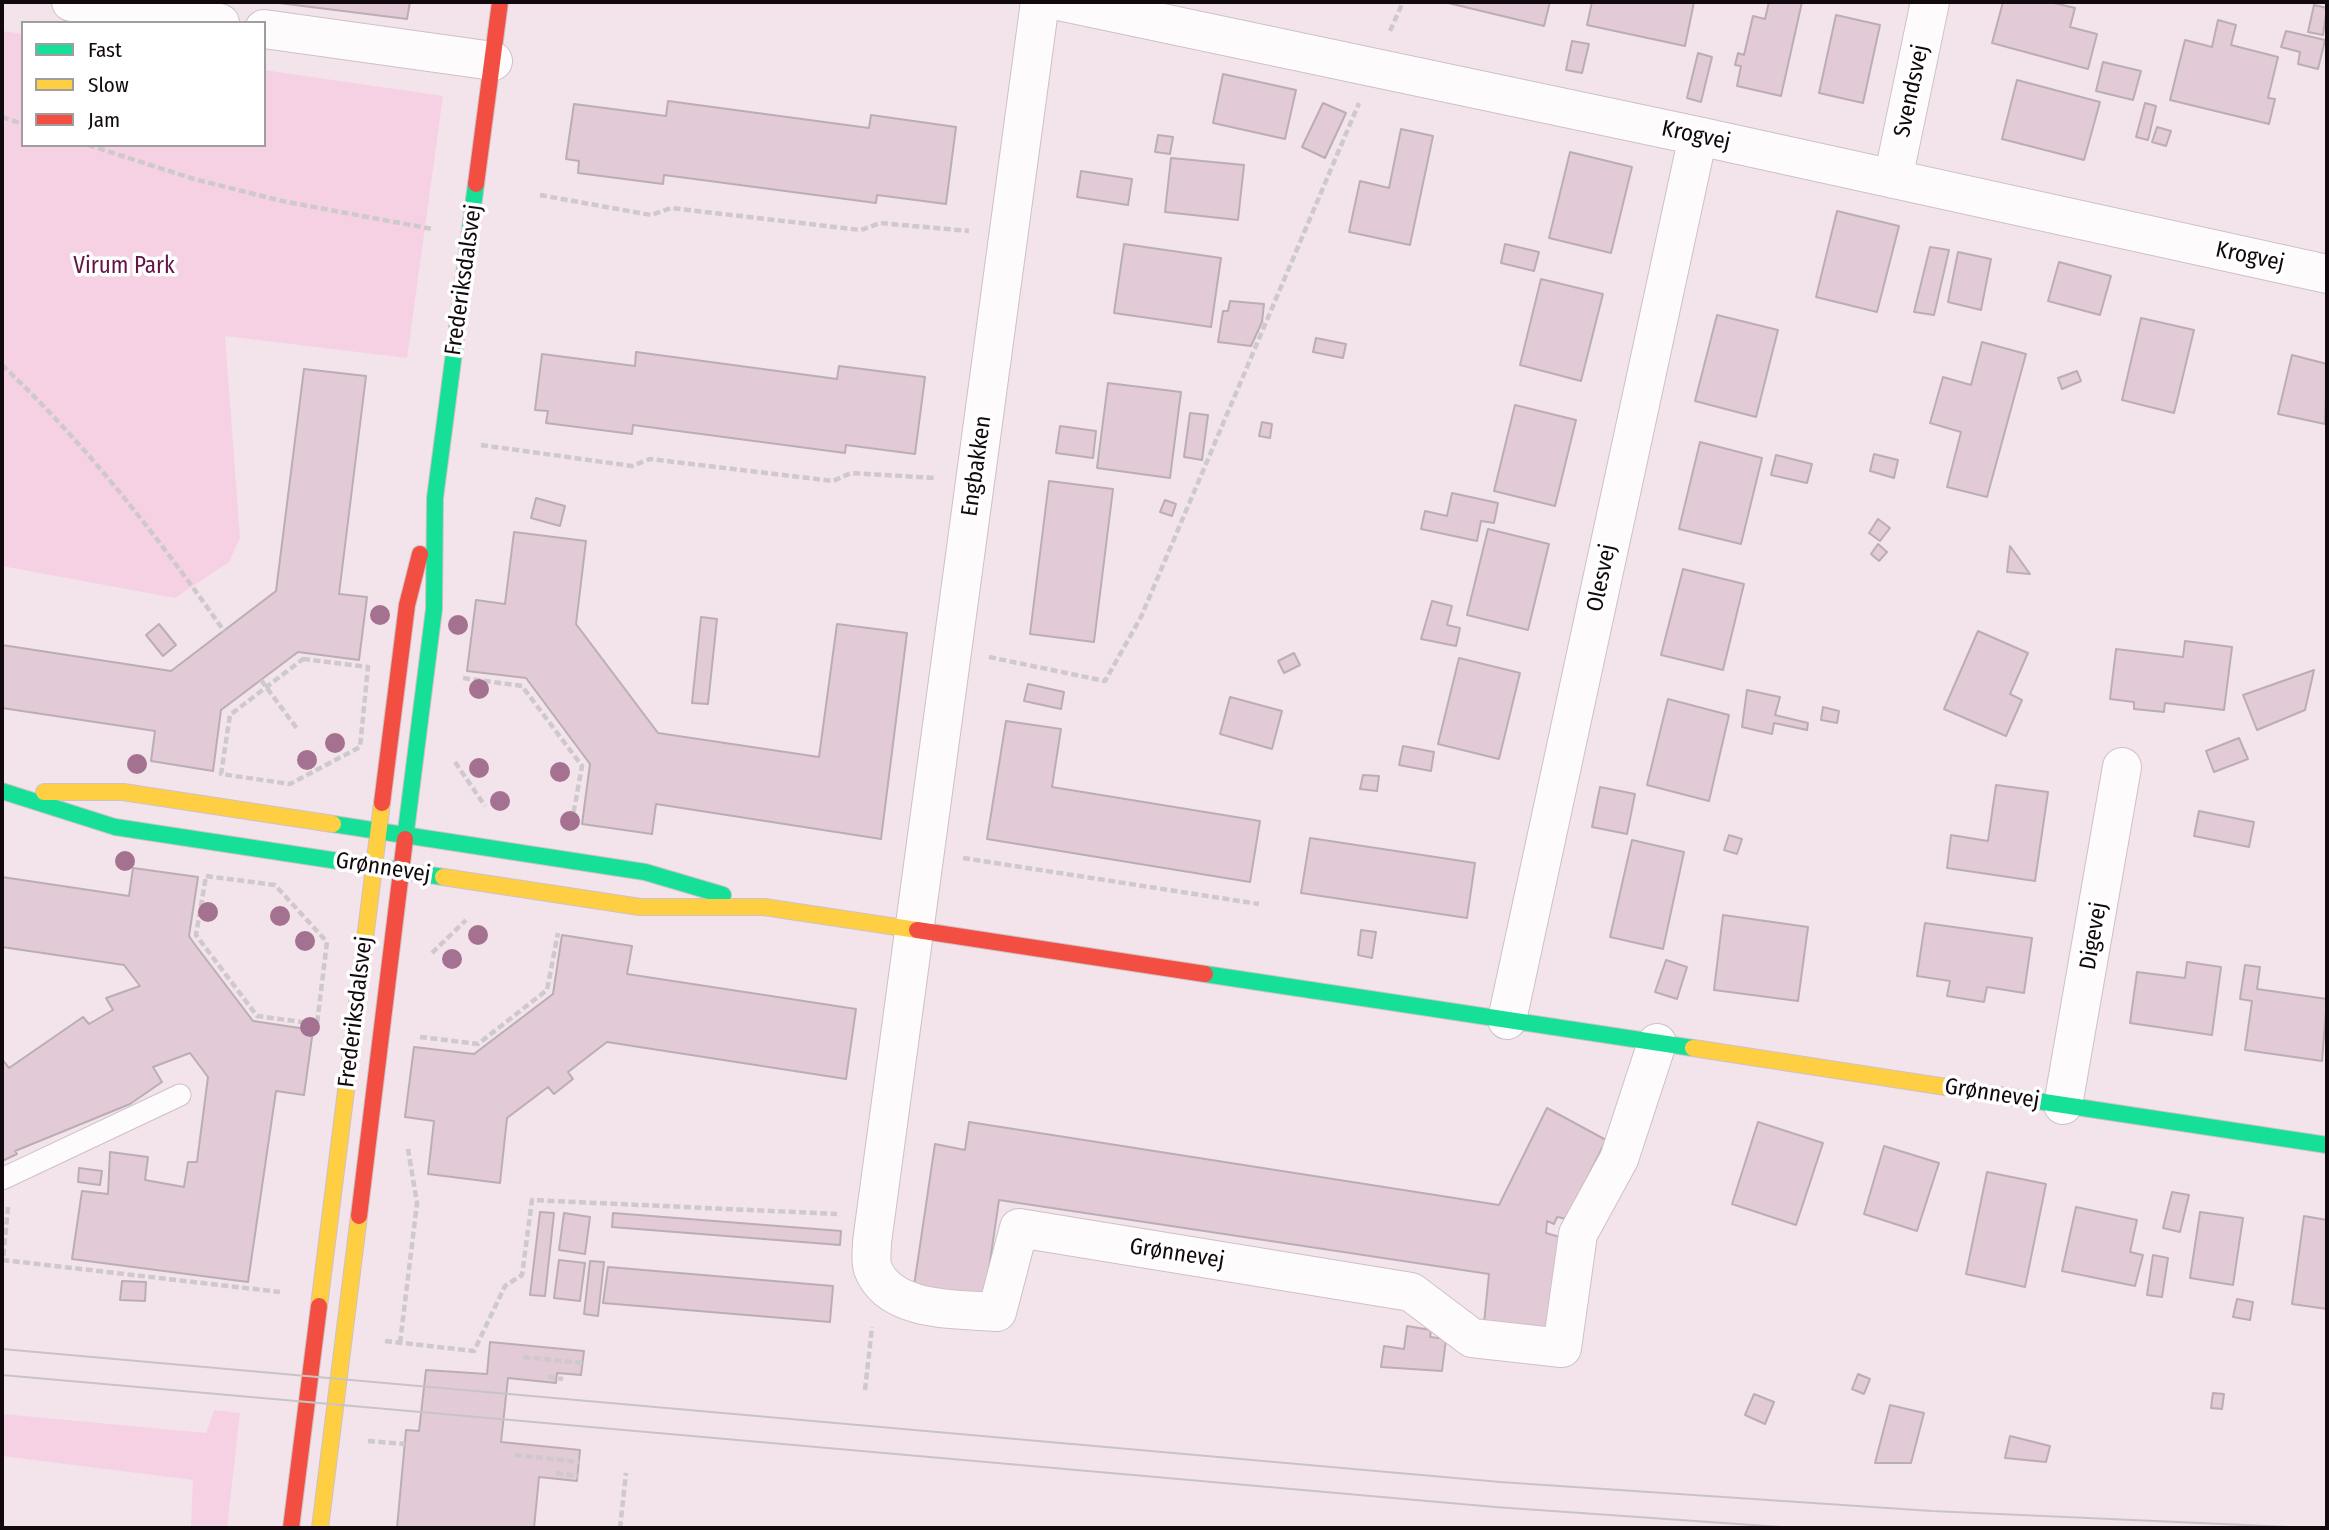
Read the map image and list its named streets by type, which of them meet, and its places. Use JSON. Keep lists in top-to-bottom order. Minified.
{"streets":{"street":["Svendsvej","Krogvej","Frederiksdalsvej","Engbakken","Olesvej","Grønnevej","Digevej"]},"crossings":[["Svendsvej","Krogvej"],["Krogvej","Olesvej"],["Frederiksdalsvej","Grønnevej"],["Engbakken","Grønnevej"],["Olesvej","Grønnevej"],["Grønnevej","Digevej"]],"parks":["Virum Park"],"legend":["Fast","Slow","Jam"]}
